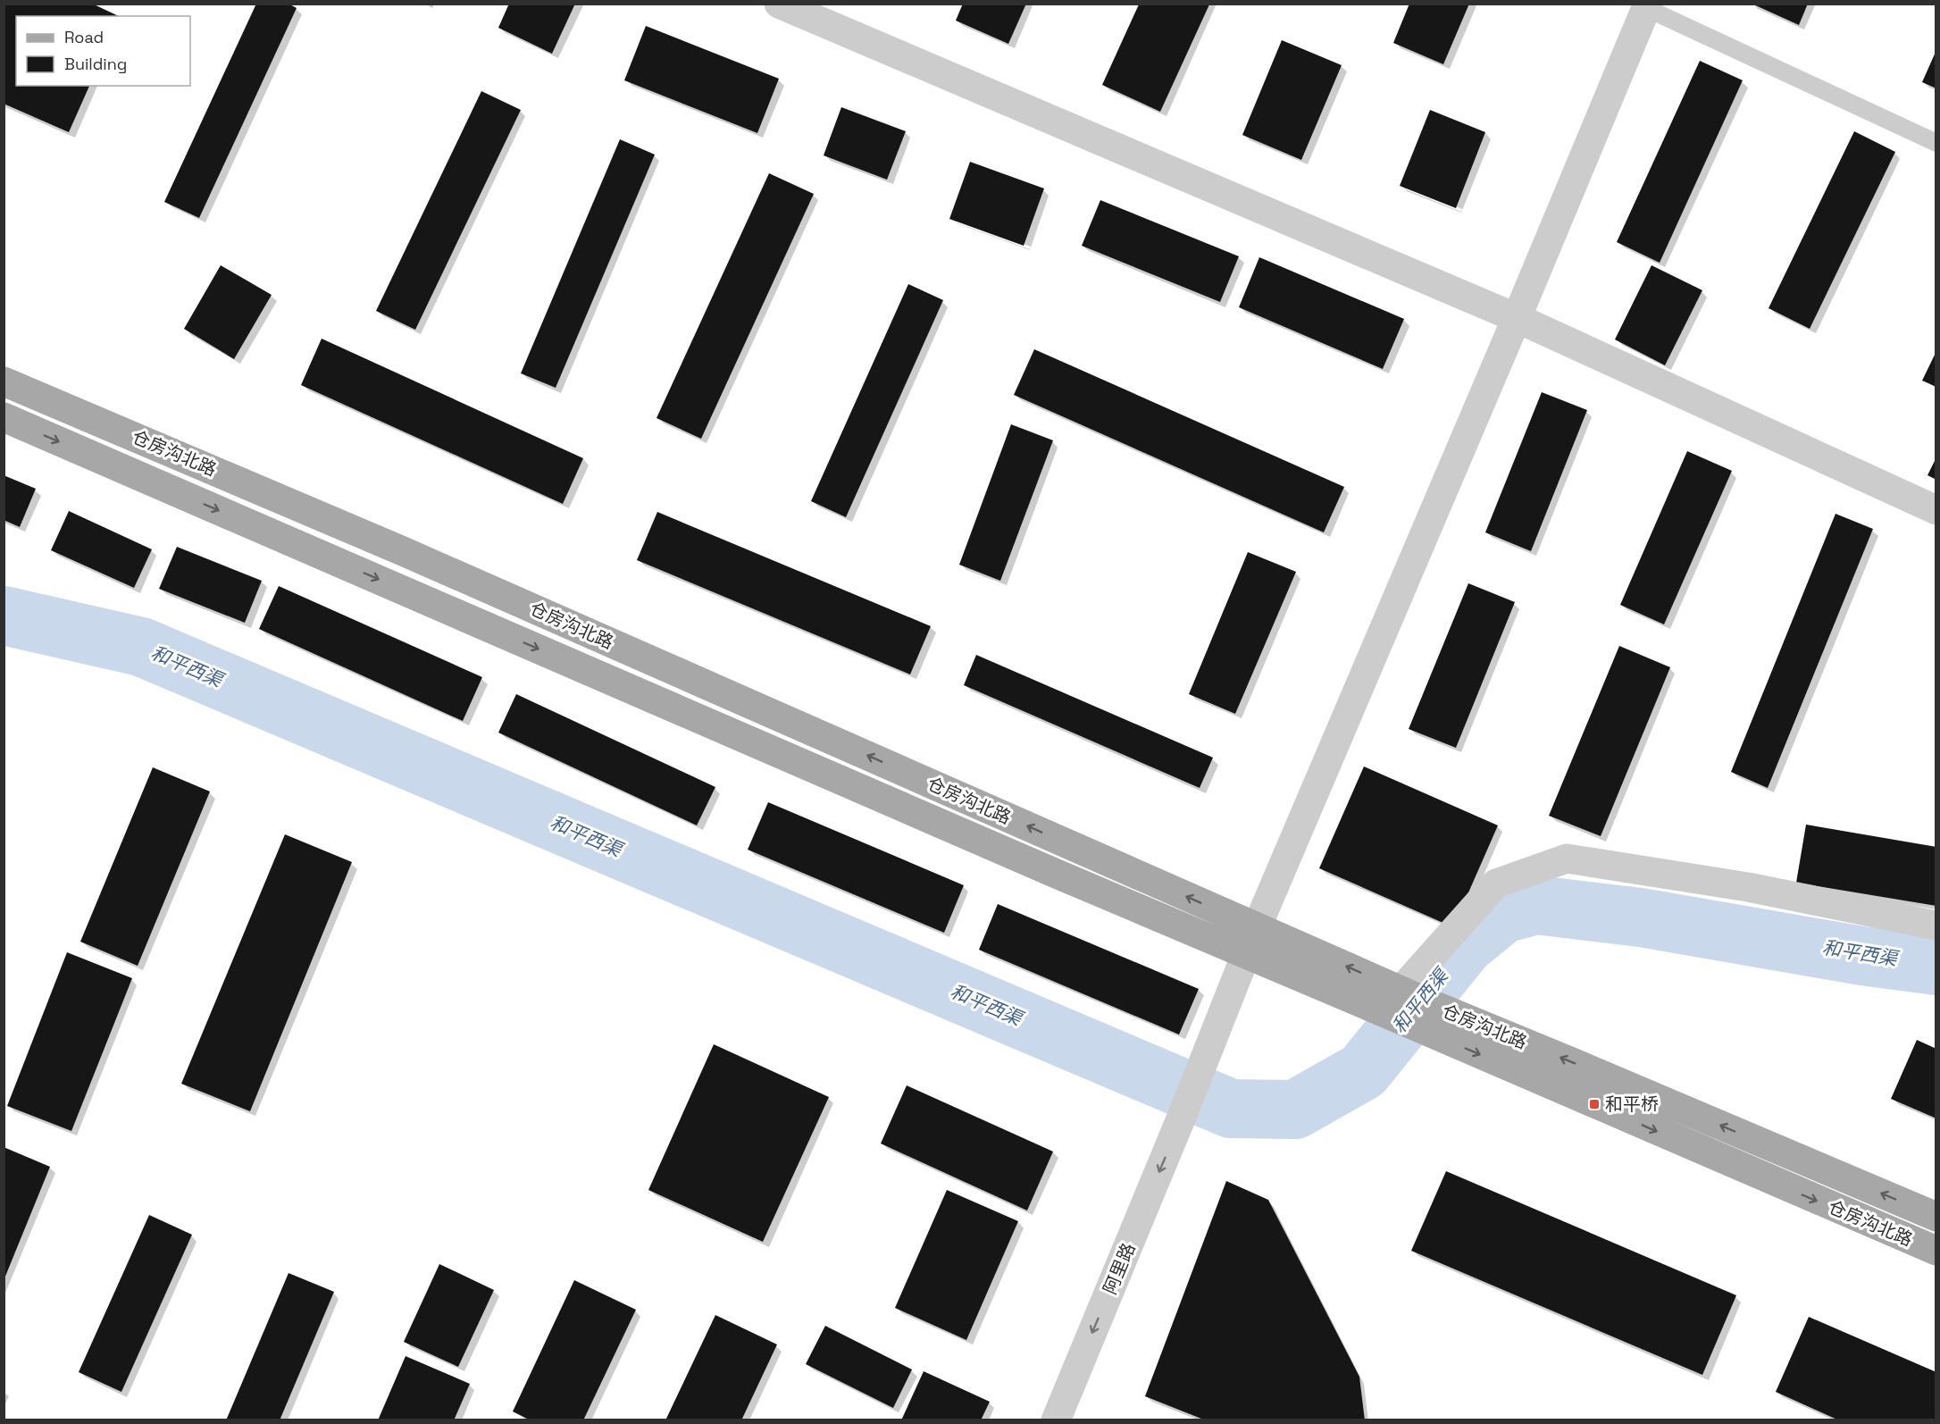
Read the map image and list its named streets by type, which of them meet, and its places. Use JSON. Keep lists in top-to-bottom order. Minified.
{"streets":{"main road":["仓房沟北路"],"street":["阿里路"]},"crossings":[["仓房沟北路","阿里路"]],"water":["和平西渠"],"places":{"transit":["和平桥"]},"legend":["Road","Building"]}
